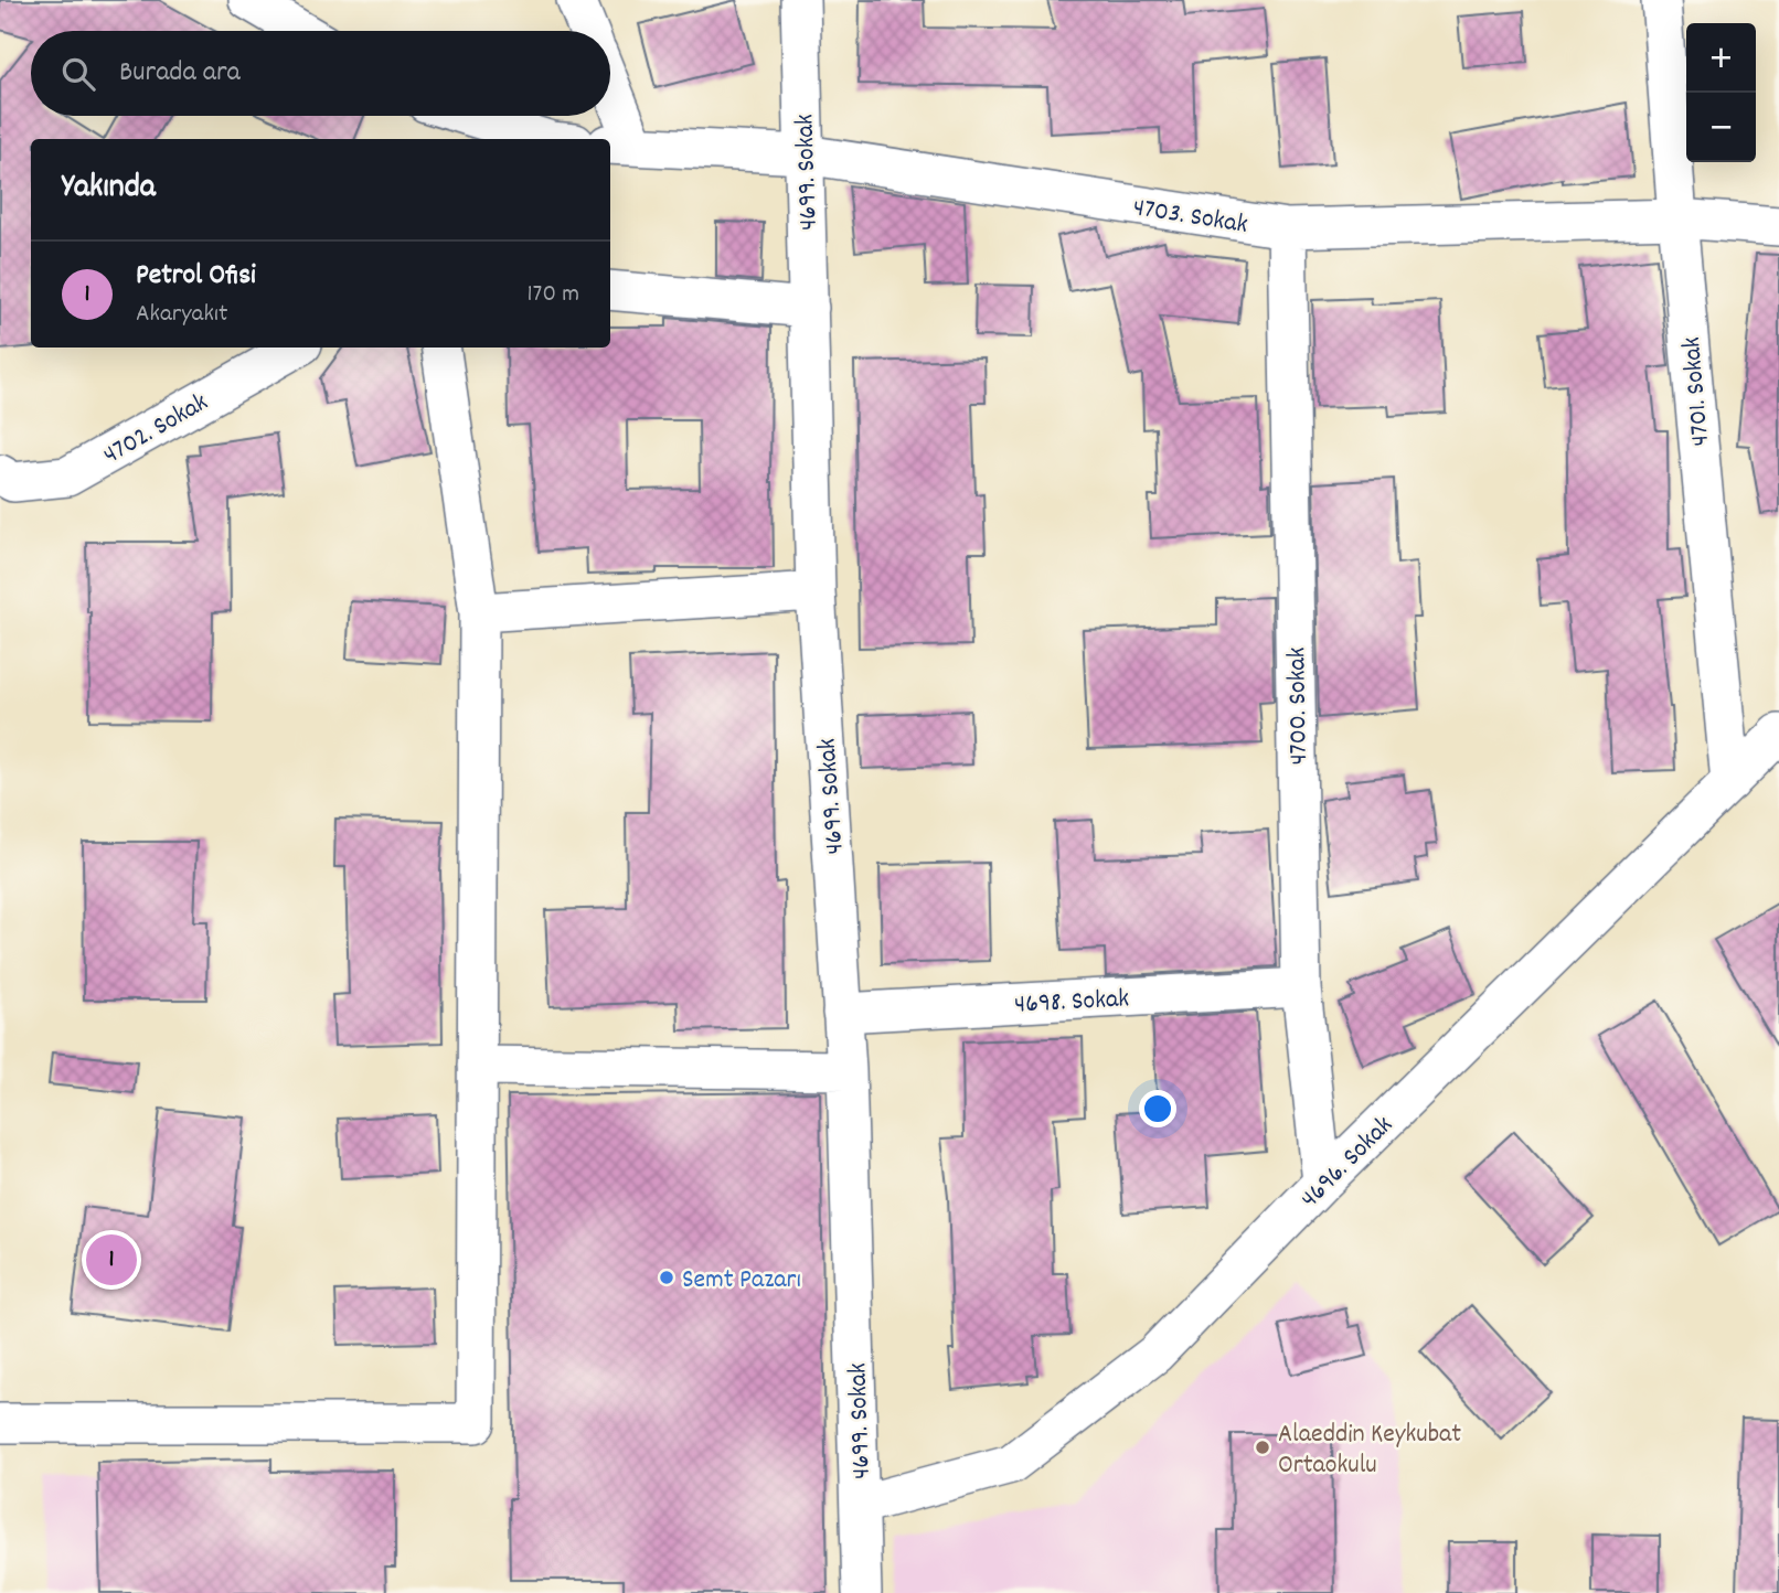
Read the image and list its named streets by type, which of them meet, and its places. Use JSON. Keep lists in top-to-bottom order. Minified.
{"streets":{"street":["4699. Sokak","4703. Sokak","4701. Sokak","4702. Sokak","4700. Sokak","4698. Sokak","4696. Sokak"]},"crossings":[["4699. Sokak","4703. Sokak"],["4699. Sokak","4698. Sokak"],["4699. Sokak","4696. Sokak"],["4703. Sokak","4701. Sokak"],["4703. Sokak","4700. Sokak"],["4701. Sokak","4696. Sokak"],["4700. Sokak","4698. Sokak"],["4700. Sokak","4696. Sokak"]],"places":["Semt Pazarı","Alaeddin Keykubat Ortaokulu"],"page":{"map_buttons":["+","−"],"search":"Burada ara","heading":"Yakında","list":[{"mark":"1","name":"Petrol Ofisi","note":"Akaryakıt","value":"170 m"}],"pins":"1"}}
